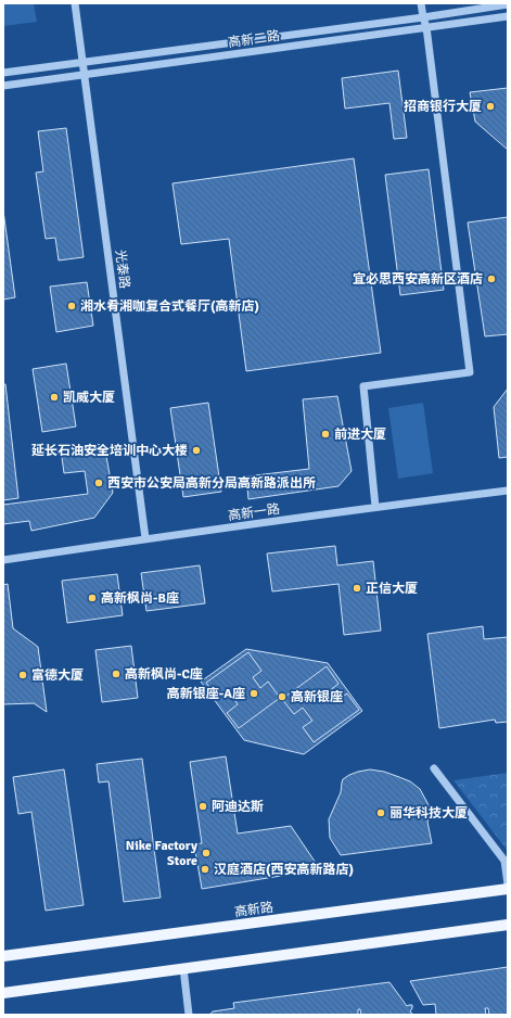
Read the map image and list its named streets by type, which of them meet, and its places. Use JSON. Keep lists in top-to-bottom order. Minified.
{"streets":{"main road":["高新路"],"street":["高新二路","光泰路","高新一路"]},"crossings":[["高新二路","光泰路"],["光泰路","高新一路"]],"places":["招商银行大厦","宜必思西安高新区酒店","湘水肴湘咖复合式餐厅(高新店)","凯威大厦","前进大厦","延长石油安全培训中心大楼","西安市公安局高新分局高新路派出所","正信大厦","高新枫尚-B座","高新枫尚-C座","富德大厦","高新银座-A座","高新银座","阿迪达斯","丽华科技大厦","Nike Factory Store","汉庭酒店(西安高新路店)"]}
